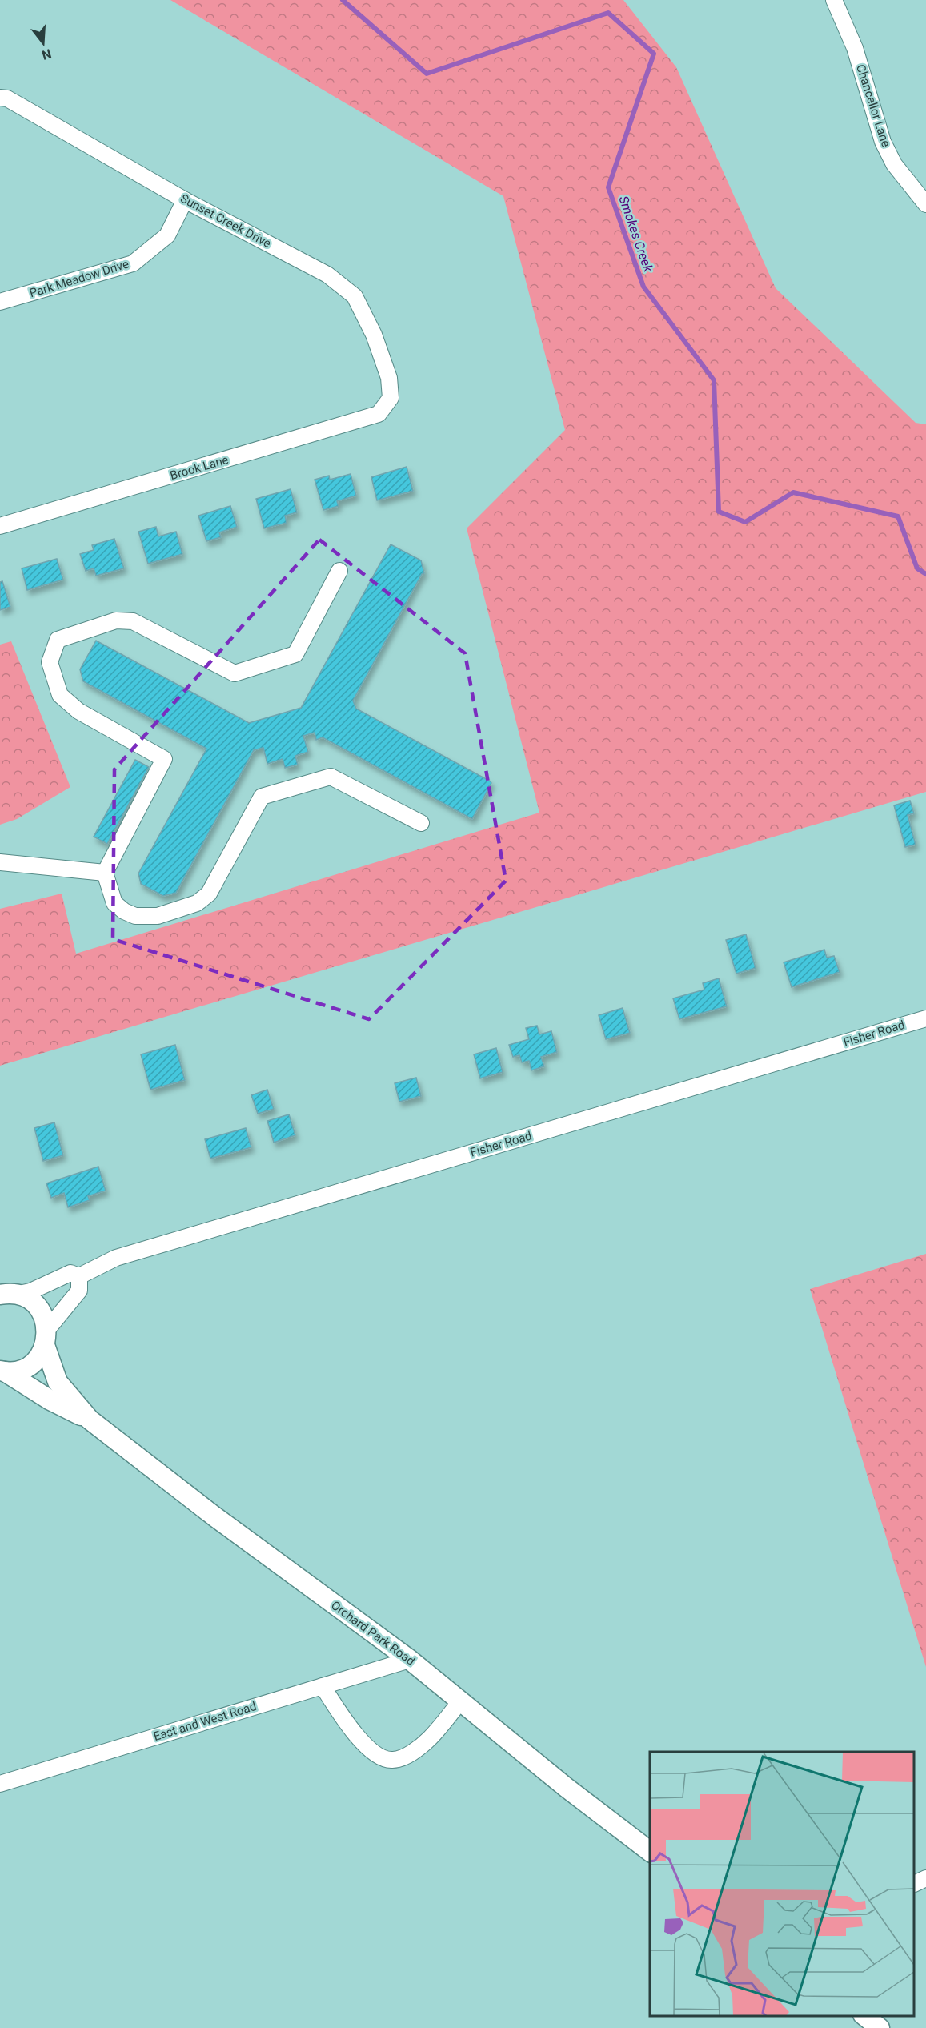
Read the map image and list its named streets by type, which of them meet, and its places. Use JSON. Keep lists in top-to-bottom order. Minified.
{"streets":{"main road":["Orchard Park Road"],"street":["Chancellor Lane","Sunset Creek Drive","Park Meadow Drive","Brook Lane","Fisher Road","East and West Road"]},"crossings":[["Sunset Creek Drive","Park Meadow Drive"],["Sunset Creek Drive","Brook Lane"],["Fisher Road","Orchard Park Road"],["Orchard Park Road","East and West Road"]],"water":["Smokes Creek"],"north":"bottom"}
